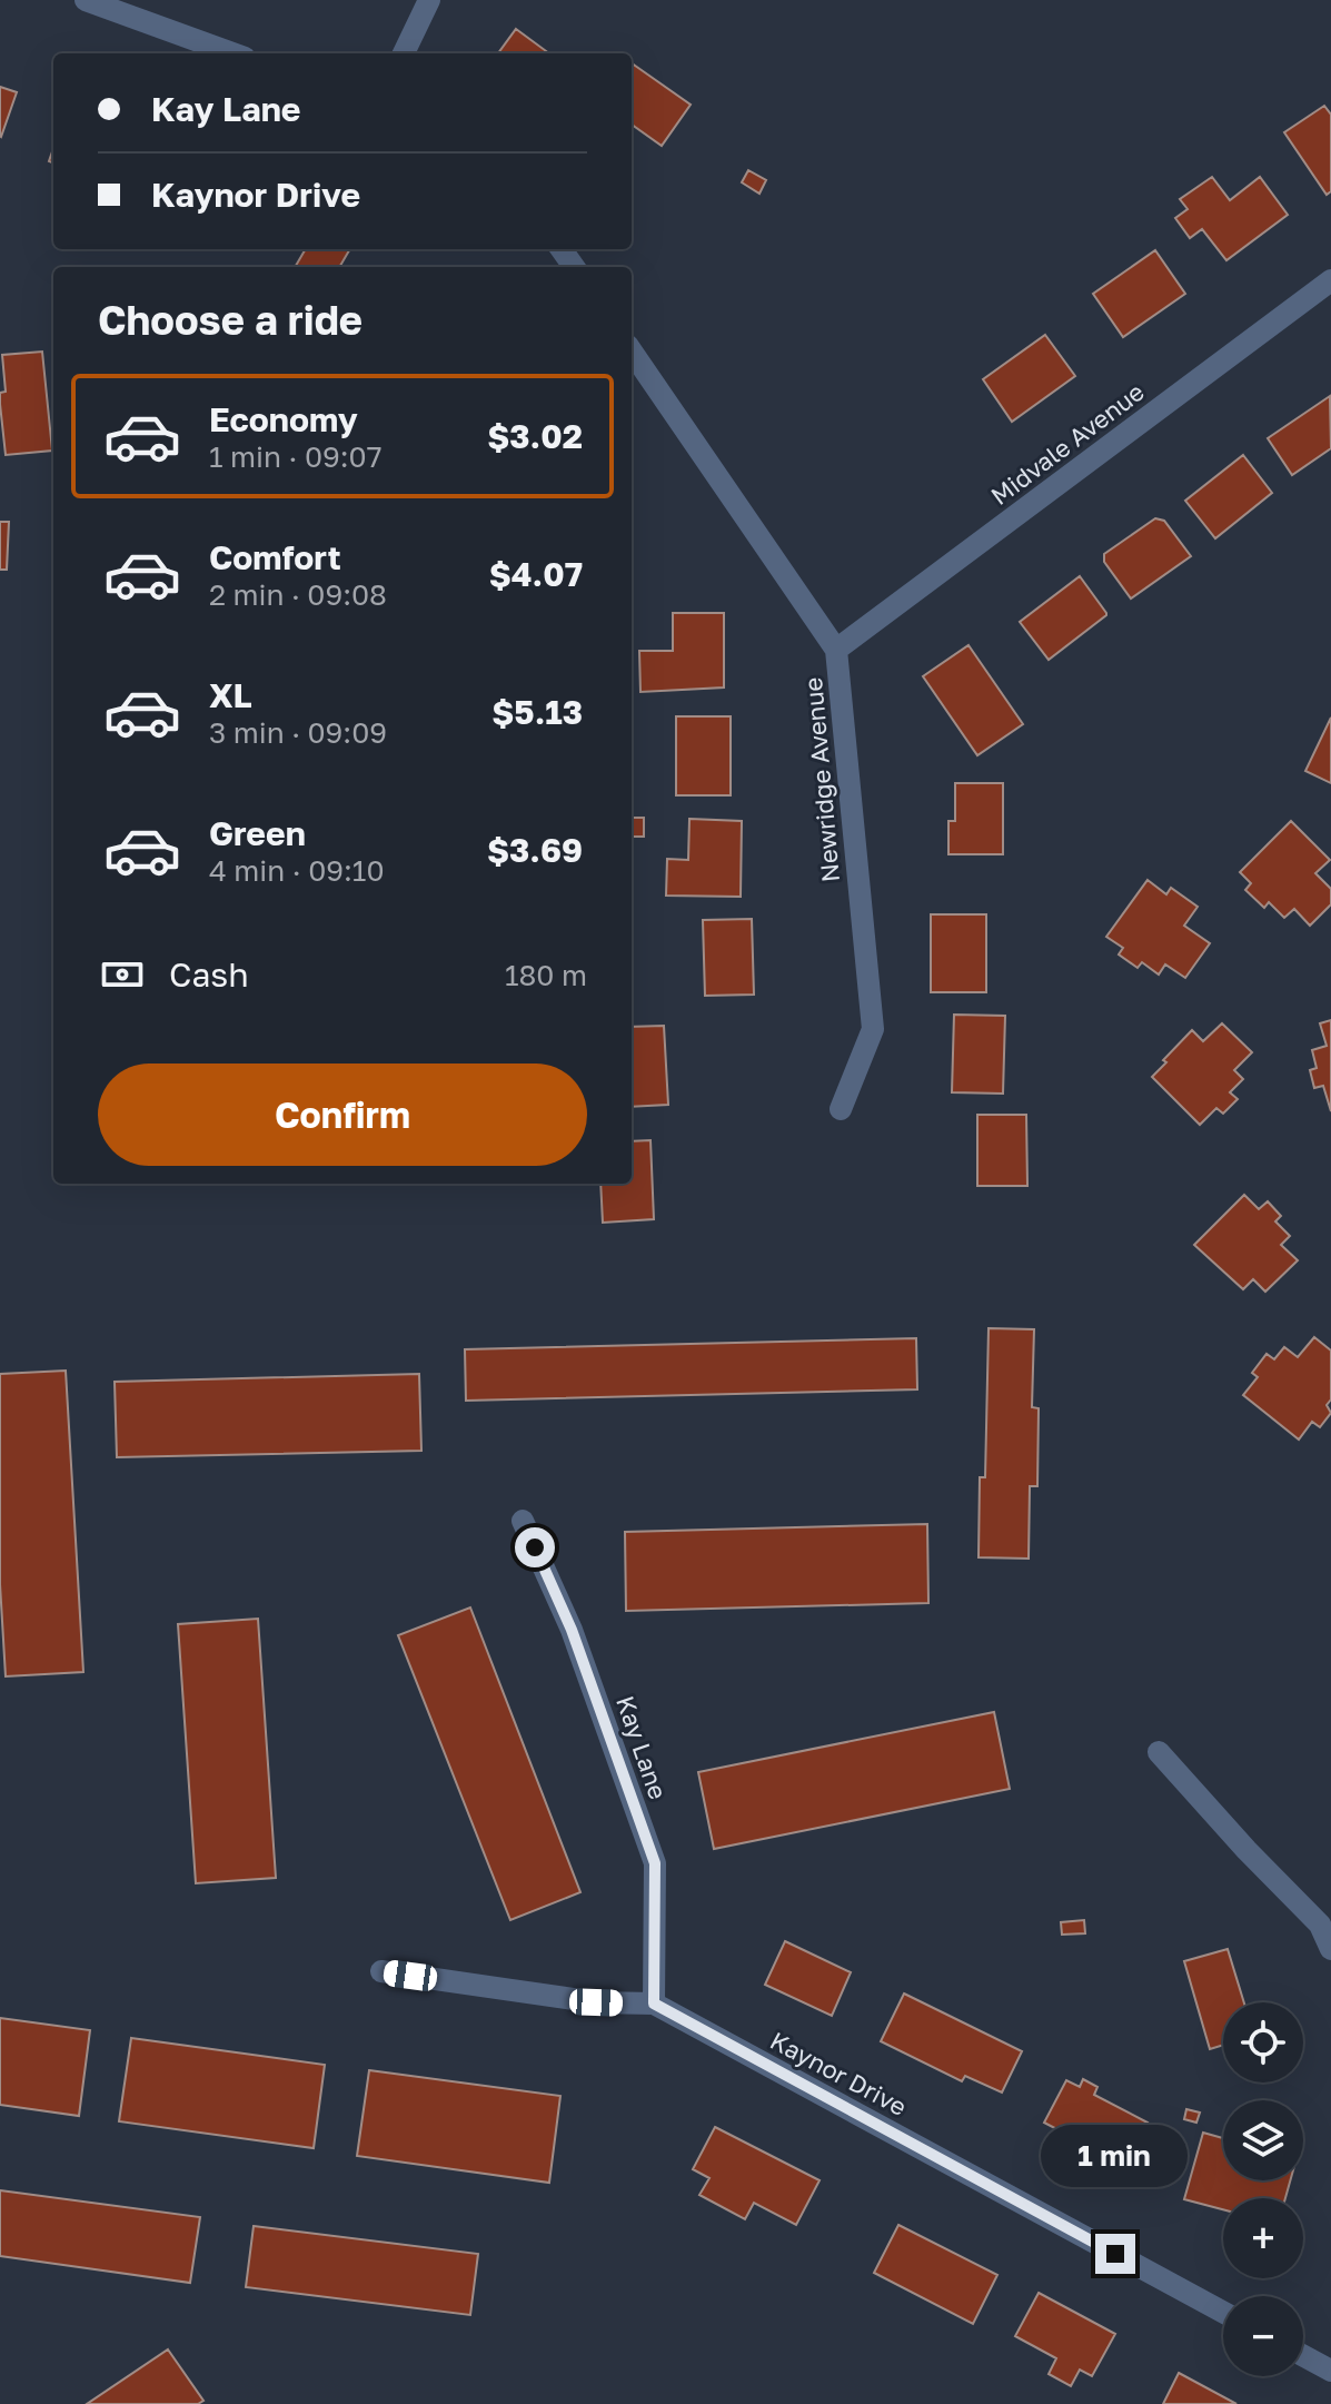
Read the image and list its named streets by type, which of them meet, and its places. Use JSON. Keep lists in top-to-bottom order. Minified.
{"streets":{"street":["Midvale Avenue","Newridge Avenue","Kay Lane","Kaynor Drive"]},"crossings":[["Midvale Avenue","Newridge Avenue"],["Kay Lane","Kaynor Drive"]],"page":{"banner":["Kay Lane","Kaynor Drive"],"heading":"Choose a ride","list":[{"name":"Economy","note":"1 min · 09:07","value":"$3.02"},{"name":"Comfort","note":"2 min · 09:08","value":"$4.07"},{"name":"XL","note":"3 min · 09:09","value":"$5.13"},{"name":"Green","note":"4 min · 09:10","value":"$3.69"}],"pay":["Cash","180 m"],"buttons":"Confirm","map_buttons":["+","−"],"bubble":"1 min"}}
